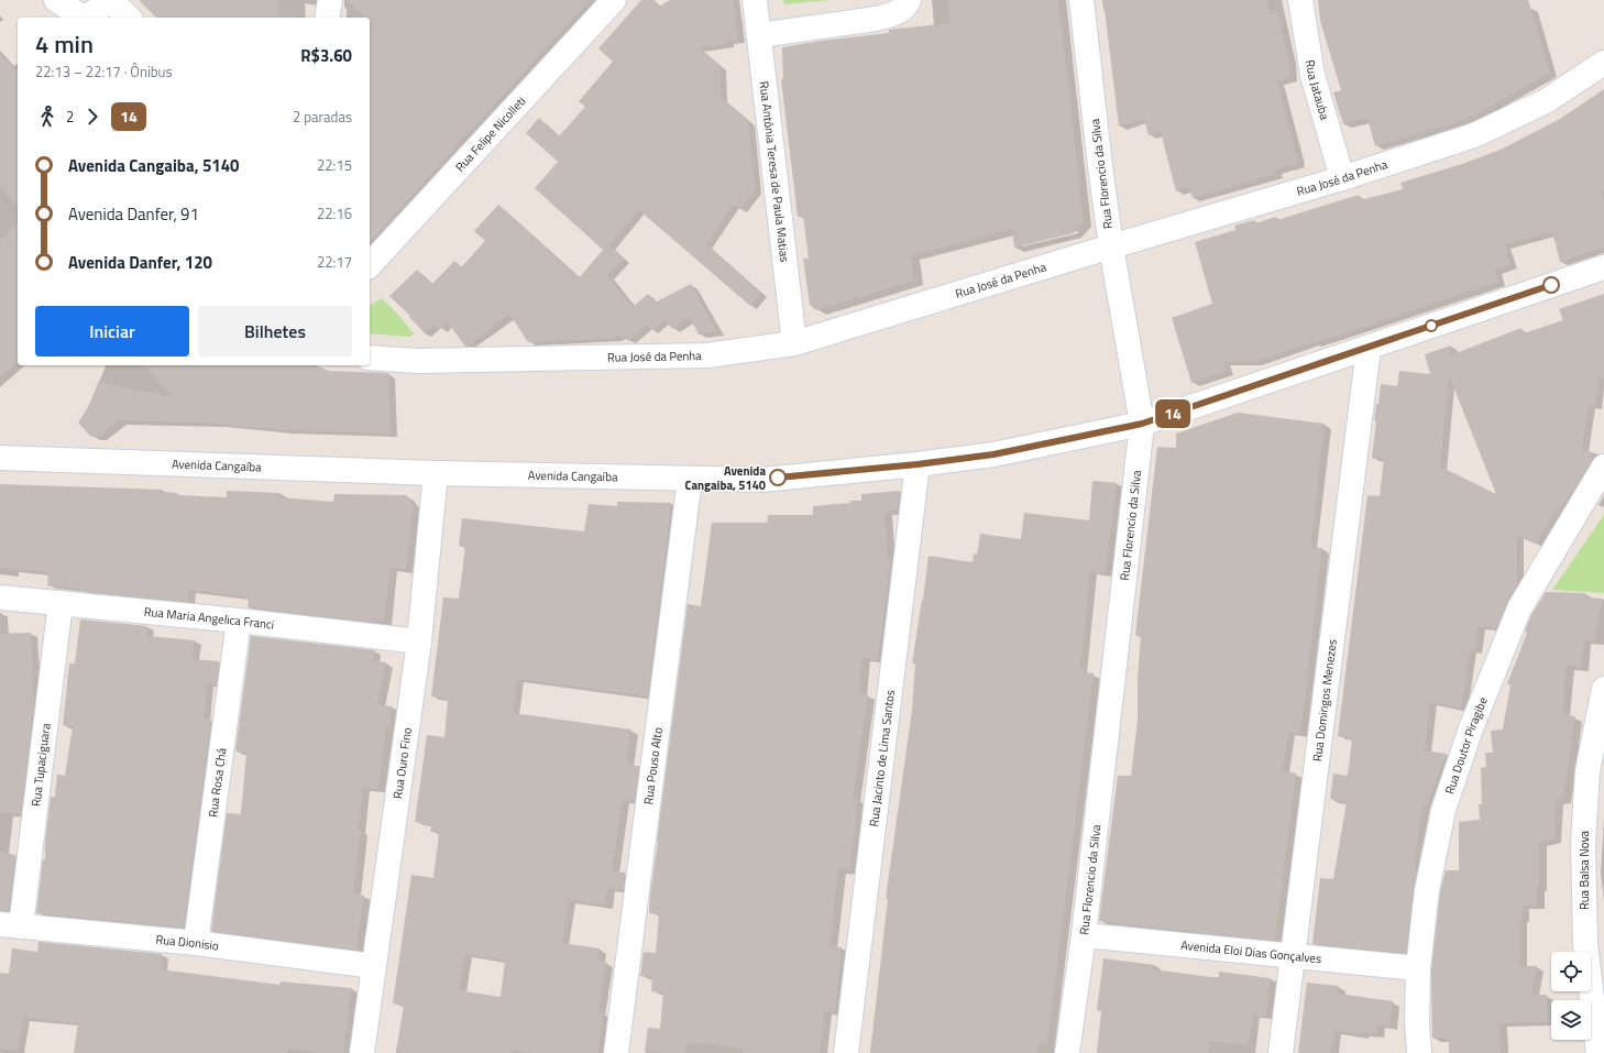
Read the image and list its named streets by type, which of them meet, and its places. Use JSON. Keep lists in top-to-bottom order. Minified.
{"streets":{"street":["Rua Jatauba","Rua Felipe Nicolleti","Rua Antônia Teresa de Paula Matias","Rua Florencio da Silva","Rua José da Penha","Avenida Cangaíba","Rua Maria Angelica Franci","Rua Domingos Menezes","Rua Doutor Piragibe","Rua Jacinto de Lima Santos","Rua Ouro Fino","Rua Tupaciguara","Rua Pouso Alto","Rua Rosa Chá","Rua Balsa Nova","Rua Dionisio","Avenida Eloi Dias Gonçalves"]},"crossings":[["Rua Jatauba","Rua José da Penha"],["Rua Antônia Teresa de Paula Matias","Rua José da Penha"],["Rua Florencio da Silva","Rua José da Penha"],["Rua Florencio da Silva","Avenida Cangaíba"],["Rua Florencio da Silva","Avenida Eloi Dias Gonçalves"],["Avenida Cangaíba","Rua Domingos Menezes"],["Avenida Cangaíba","Rua Jacinto de Lima Santos"],["Avenida Cangaíba","Rua Ouro Fino"],["Avenida Cangaíba","Rua Pouso Alto"],["Rua Maria Angelica Franci","Rua Ouro Fino"],["Rua Maria Angelica Franci","Rua Tupaciguara"],["Rua Maria Angelica Franci","Rua Rosa Chá"],["Rua Domingos Menezes","Avenida Eloi Dias Gonçalves"],["Rua Doutor Piragibe","Avenida Eloi Dias Gonçalves"],["Rua Ouro Fino","Rua Dionisio"],["Rua Tupaciguara","Rua Dionisio"],["Rua Rosa Chá","Rua Dionisio"]],"places":["Avenida Cangaiba, 5140"],"lines":["bus line 14"],"page":{"on_map":"14","heading":["4 min","22:13 – 22:17 · Ônibus","R$3.60"],"legs":["2","14","2 paradas"],"list":[{"name":"Avenida Cangaiba, 5140","value":"22:15"},{"name":"Avenida Danfer, 91","value":"22:16"},{"name":"Avenida Danfer, 120","value":"22:17"}],"buttons":["Iniciar","Bilhetes"]}}
